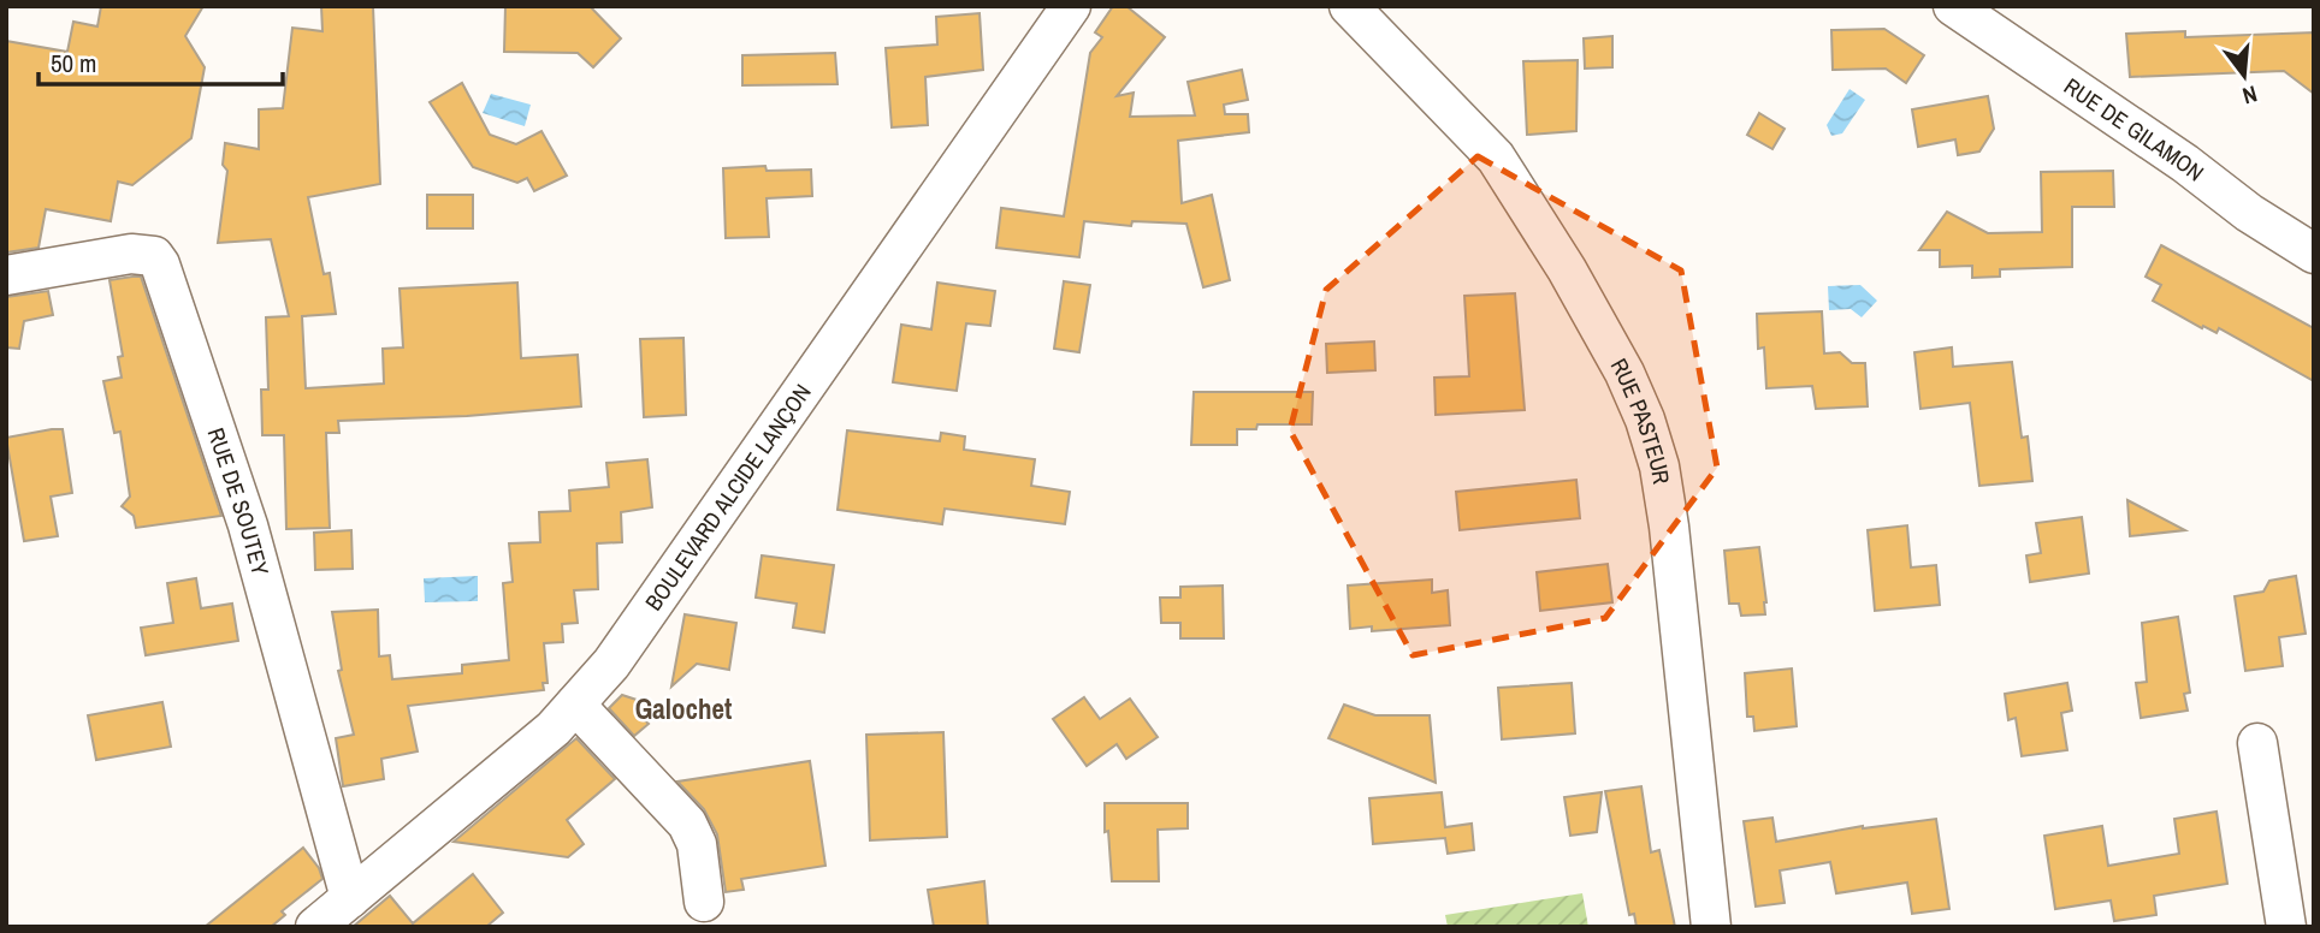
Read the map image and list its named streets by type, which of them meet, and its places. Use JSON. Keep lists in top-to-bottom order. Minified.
{"streets":{"street":["RUE DE GILAMON","RUE PASTEUR","BOULEVARD ALCIDE LANÇON","RUE DE SOUTEY"]},"crossings":[["BOULEVARD ALCIDE LANÇON","RUE DE SOUTEY"]],"districts":["Galochet"],"scale_bar":"50 m","north":"bottom"}
